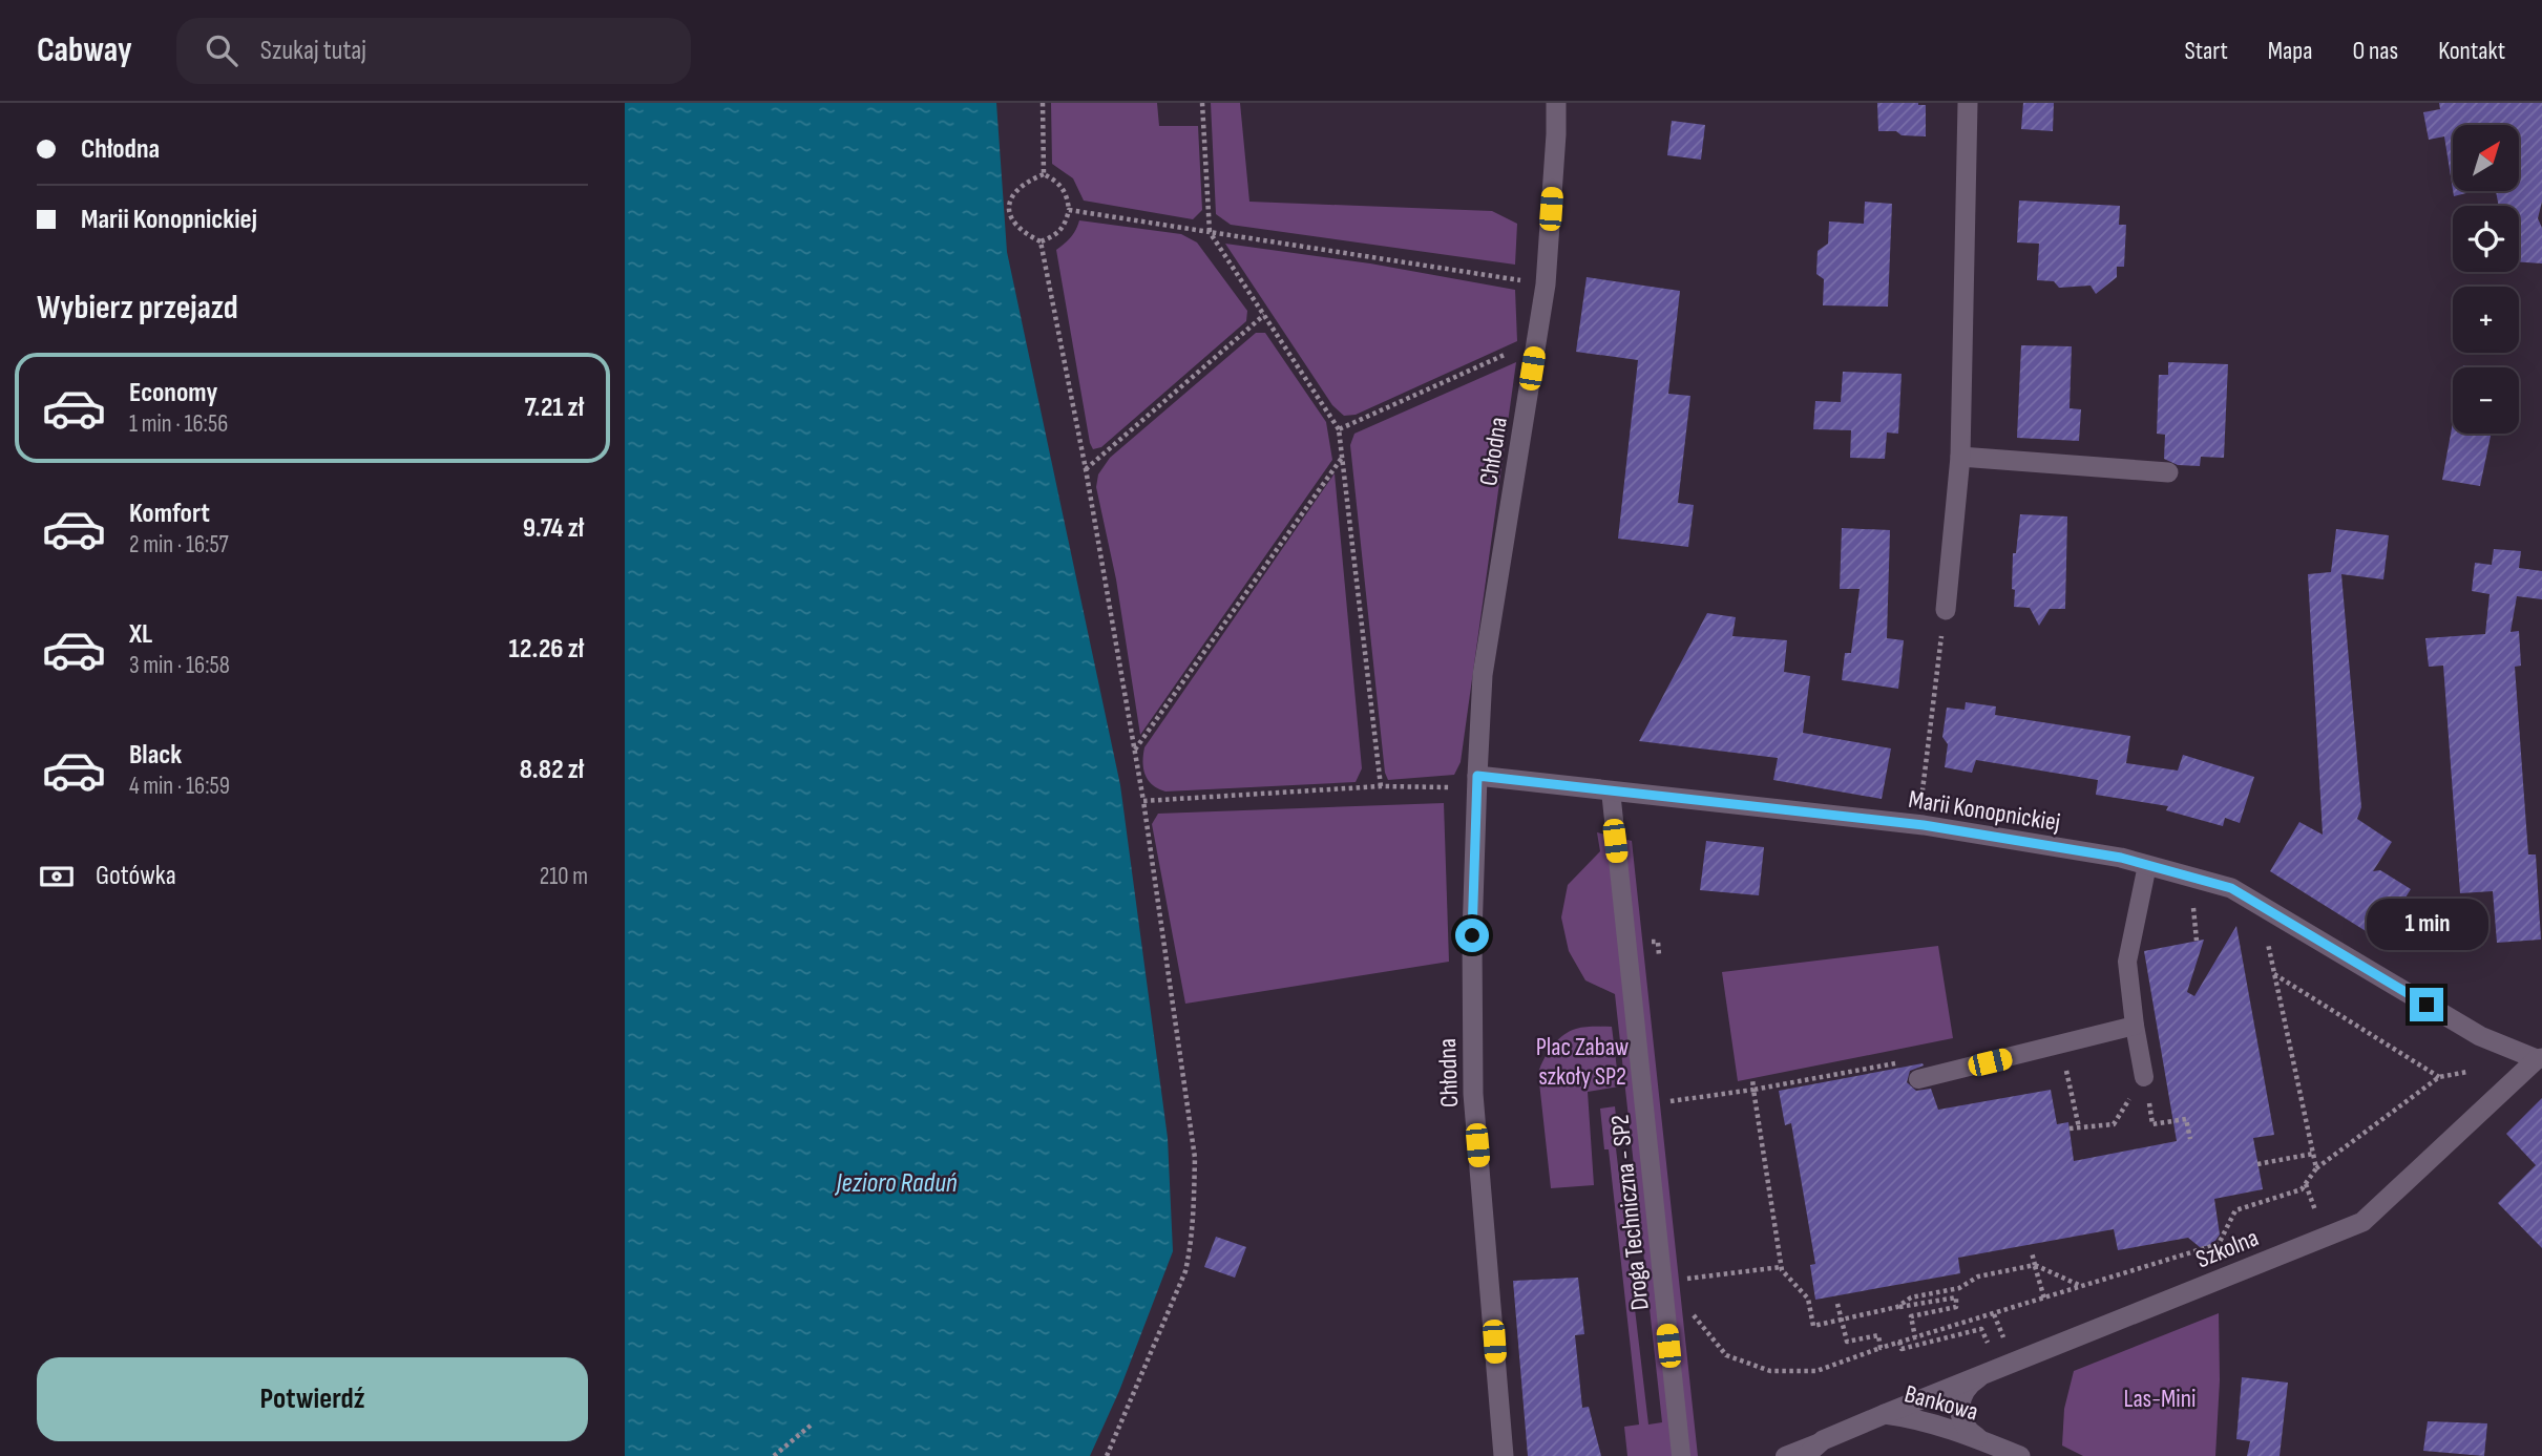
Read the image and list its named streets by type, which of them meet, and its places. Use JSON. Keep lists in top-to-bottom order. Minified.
{"streets":{"street":["Chłodna","Marii Konopnickiej","Szkolna","Bankowa"],"lane":["Droga Techniczna - SP2"]},"crossings":[["Chłodna","Marii Konopnickiej"],["Marii Konopnickiej","Droga Techniczna - SP2"],["Marii Konopnickiej","Szkolna"],["Szkolna","Bankowa"]],"water":["Jezioro Raduń"],"parks":["Plac Zabaw szkoły SP2","Las-Mini"],"north":"top right","page":{"header":"Cabway","search":"Szukaj tutaj","nav":["Start","Mapa","O nas","Kontakt"],"banner":["Chłodna","Marii Konopnickiej"],"map_buttons":["+","−"],"heading":"Wybierz przejazd","list":[{"name":"Economy","note":"1 min · 16:56","value":"7.21 zł"},{"name":"Komfort","note":"2 min · 16:57","value":"9.74 zł"},{"name":"XL","note":"3 min · 16:58","value":"12.26 zł"},{"name":"Black","note":"4 min · 16:59","value":"8.82 zł"}],"pay":["Gotówka","210 m"],"bubble":"1 min","buttons":"Potwierdź"}}
